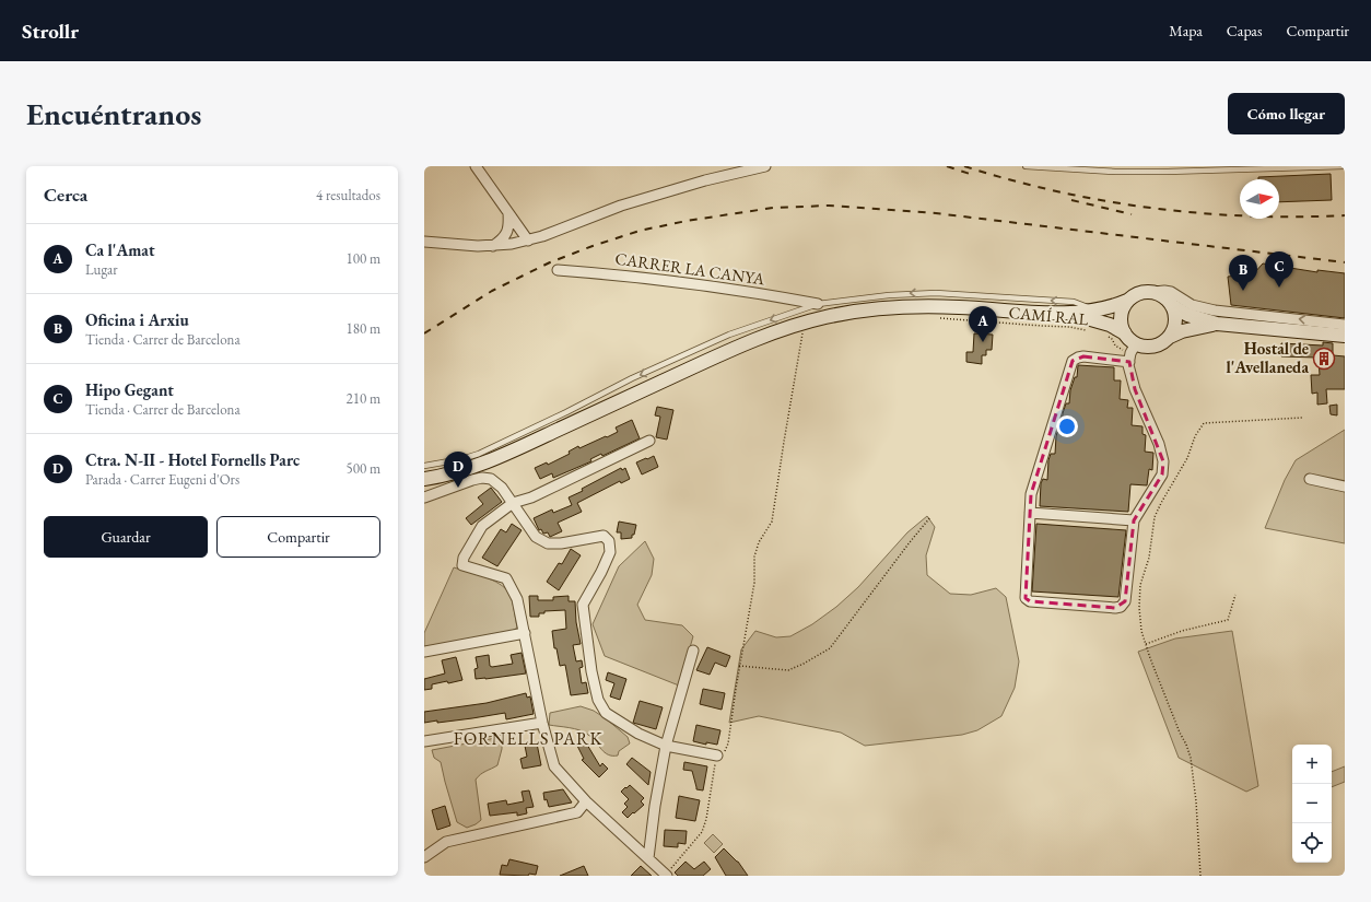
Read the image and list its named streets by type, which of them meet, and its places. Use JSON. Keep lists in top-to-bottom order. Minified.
{"streets":{"street":["CARRER LA CANYA"],"path":["CAMÍ RAL"]},"districts":["FORNELLS PARK"],"places":{"building":["Hostal de l'Avellaneda"]},"north":"right","page":{"header":"Strollr","nav":["Mapa","Capas","Compartir"],"buttons":["Cómo llegar",["Guardar","Compartir"]],"title":"Encuéntranos","heading":["Cerca","4 resultados"],"list":[{"mark":"A","name":"Ca l'Amat","note":"Lugar","value":"100 m"},{"mark":"B","name":"Oficina i Arxiu","note":"Tienda · Carrer de Barcelona","value":"180 m"},{"mark":"C","name":"Hipo Gegant","note":"Tienda · Carrer de Barcelona","value":"210 m"},{"mark":"D","name":"Ctra. N-II - Hotel Fornells Parc","note":"Parada · Carrer Eugeni d'Ors","value":"500 m"}],"pins":["C","B","A","D"],"map_buttons":["+","−"]}}
